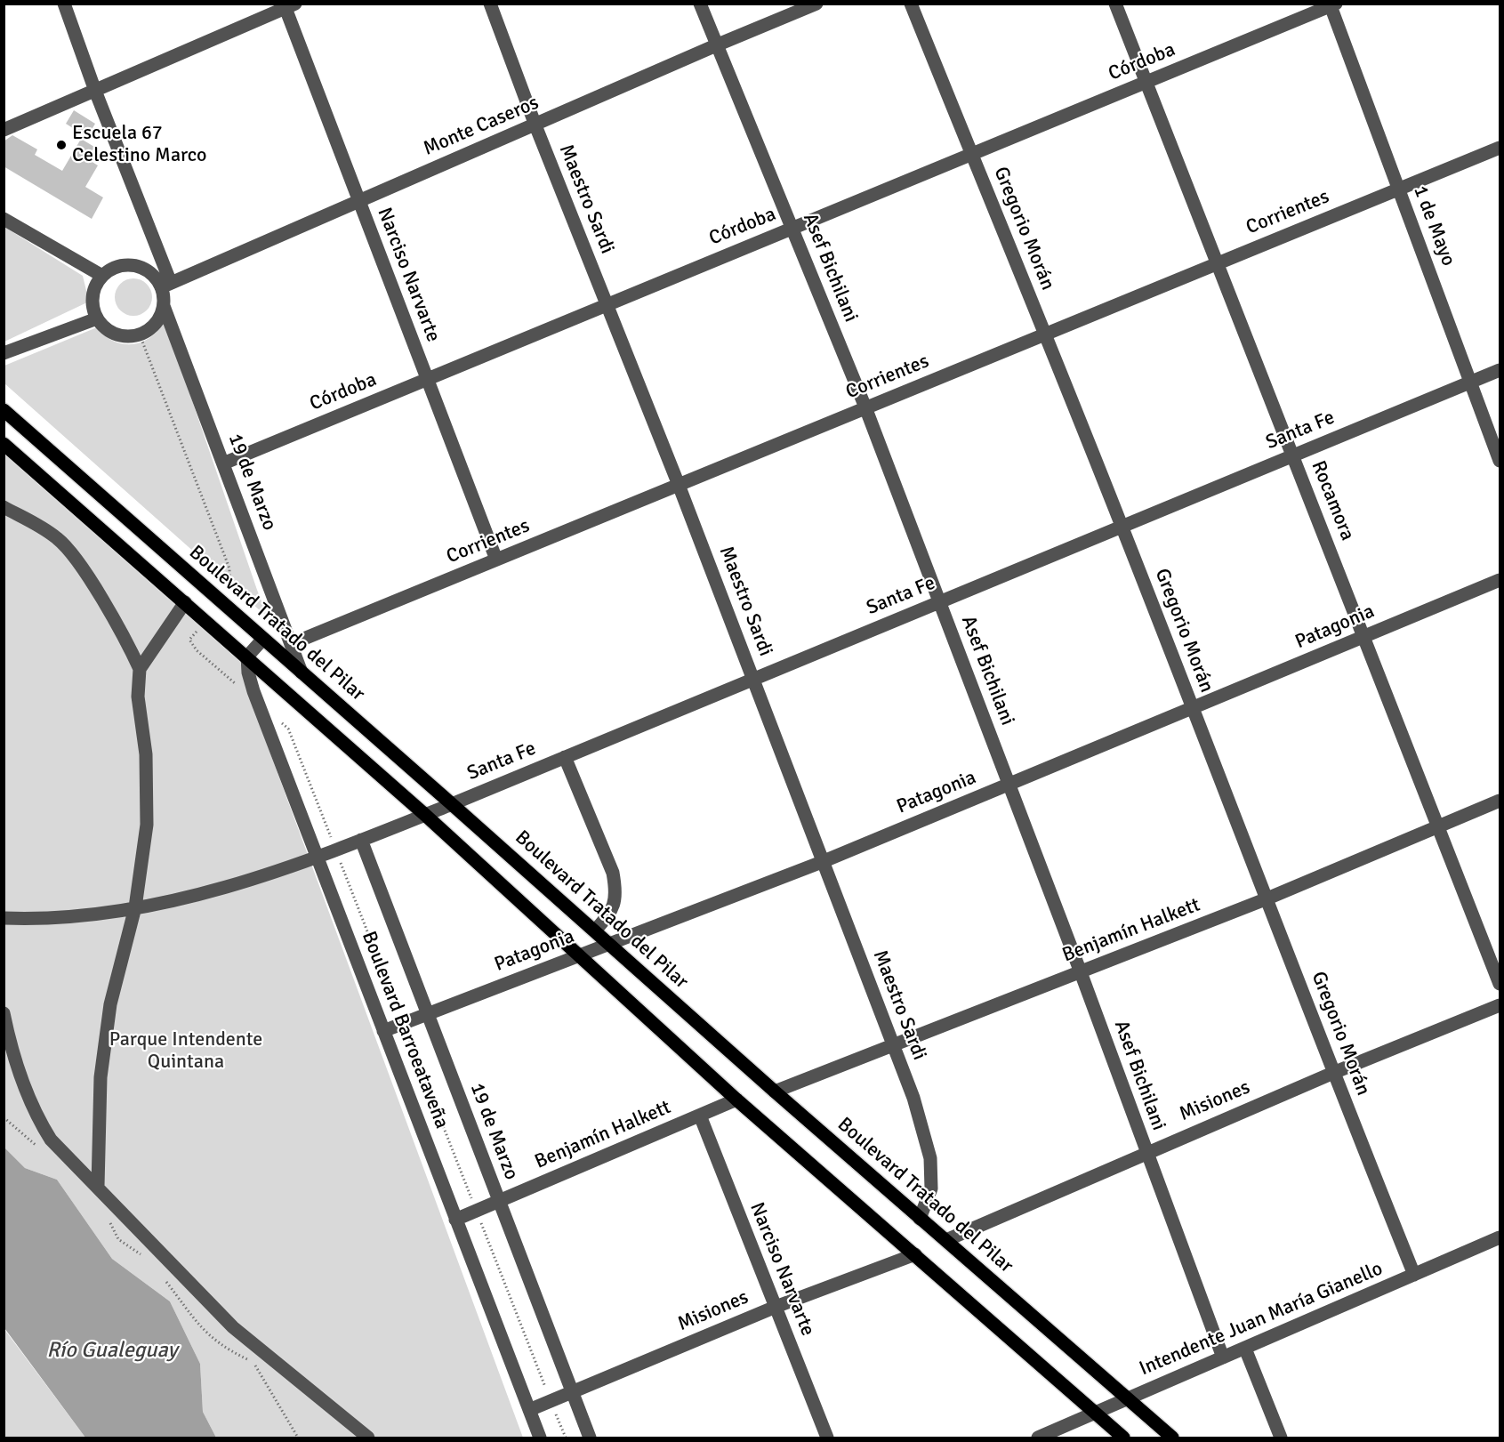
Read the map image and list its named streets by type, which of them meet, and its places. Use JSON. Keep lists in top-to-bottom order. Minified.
{"streets":{"main road":["Boulevard Tratado del Pilar"],"street":["Córdoba","Monte Caseros","Maestro Sardi","Corrientes","1 de Mayo","Gregorio Morán","Asef Bichilani","Narciso Narvarte","Santa Fe","19 de Marzo","Rocamora","Patagonia","Benjamín Halkett","Boulevard Barroeataveña","Misiones","Intendente Juan María Gianello"]},"crossings":[["Córdoba","Maestro Sardi"],["Córdoba","1 de Mayo"],["Córdoba","Gregorio Morán"],["Córdoba","Asef Bichilani"],["Córdoba","Narciso Narvarte"],["Córdoba","19 de Marzo"],["Córdoba","Rocamora"],["Monte Caseros","Maestro Sardi"],["Monte Caseros","Asef Bichilani"],["Monte Caseros","Narciso Narvarte"],["Monte Caseros","19 de Marzo"],["Maestro Sardi","Corrientes"],["Maestro Sardi","Santa Fe"],["Maestro Sardi","Boulevard Tratado del Pilar"],["Maestro Sardi","Patagonia"],["Maestro Sardi","Benjamín Halkett"],["Corrientes","1 de Mayo"],["Corrientes","Gregorio Morán"],["Corrientes","Asef Bichilani"],["Corrientes","Narciso Narvarte"],["Corrientes","19 de Marzo"],["Corrientes","Rocamora"],["1 de Mayo","Santa Fe"],["Gregorio Morán","Santa Fe"],["Gregorio Morán","Patagonia"],["Gregorio Morán","Benjamín Halkett"],["Gregorio Morán","Misiones"],["Gregorio Morán","Intendente Juan María Gianello"],["Asef Bichilani","Santa Fe"],["Asef Bichilani","Patagonia"],["Asef Bichilani","Benjamín Halkett"],["Asef Bichilani","Misiones"],["Asef Bichilani","Intendente Juan María Gianello"],["Narciso Narvarte","Benjamín Halkett"],["Narciso Narvarte","Misiones"],["Santa Fe","19 de Marzo"],["Santa Fe","Rocamora"],["Santa Fe","Boulevard Tratado del Pilar"],["Santa Fe","Boulevard Barroeataveña"],["19 de Marzo","Boulevard Tratado del Pilar"],["19 de Marzo","Patagonia"],["19 de Marzo","Benjamín Halkett"],["19 de Marzo","Misiones"],["Rocamora","Patagonia"],["Rocamora","Benjamín Halkett"],["Boulevard Tratado del Pilar","Patagonia"],["Boulevard Tratado del Pilar","Benjamín Halkett"],["Boulevard Tratado del Pilar","Misiones"],["Boulevard Tratado del Pilar","Intendente Juan María Gianello"],["Patagonia","Boulevard Barroeataveña"],["Benjamín Halkett","Boulevard Barroeataveña"],["Boulevard Barroeataveña","Misiones"]],"water":["Río Gualeguay"],"parks":["Parque Intendente Quintana"],"places":["Escuela 67 Celestino Marco"]}
